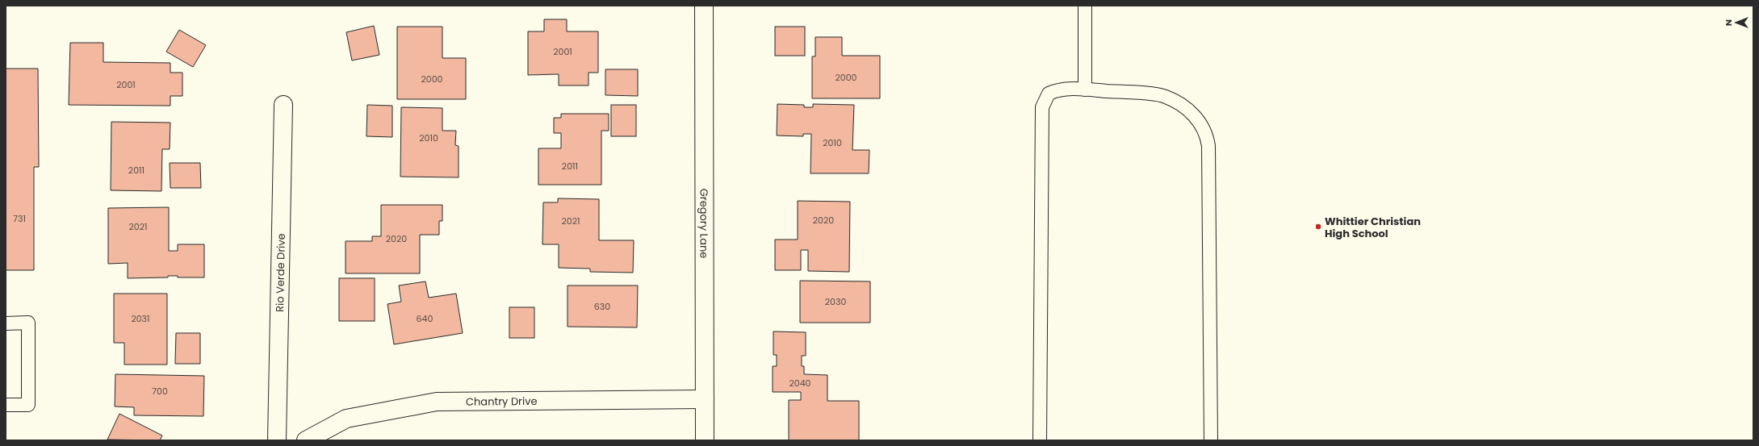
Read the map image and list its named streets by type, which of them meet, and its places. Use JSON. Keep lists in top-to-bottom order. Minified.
{"streets":{"street":["Gregory Lane","Rio Verde Drive","Chantry Drive"]},"crossings":[["Gregory Lane","Chantry Drive"]],"places":["Whittier Christian High School"],"house_numbers":["2001","2000","2000","2001","2010","2010","2011","2011","731","2020","2021","2021","2020","2030","630","2031","640","2040","700"],"north":"left"}
